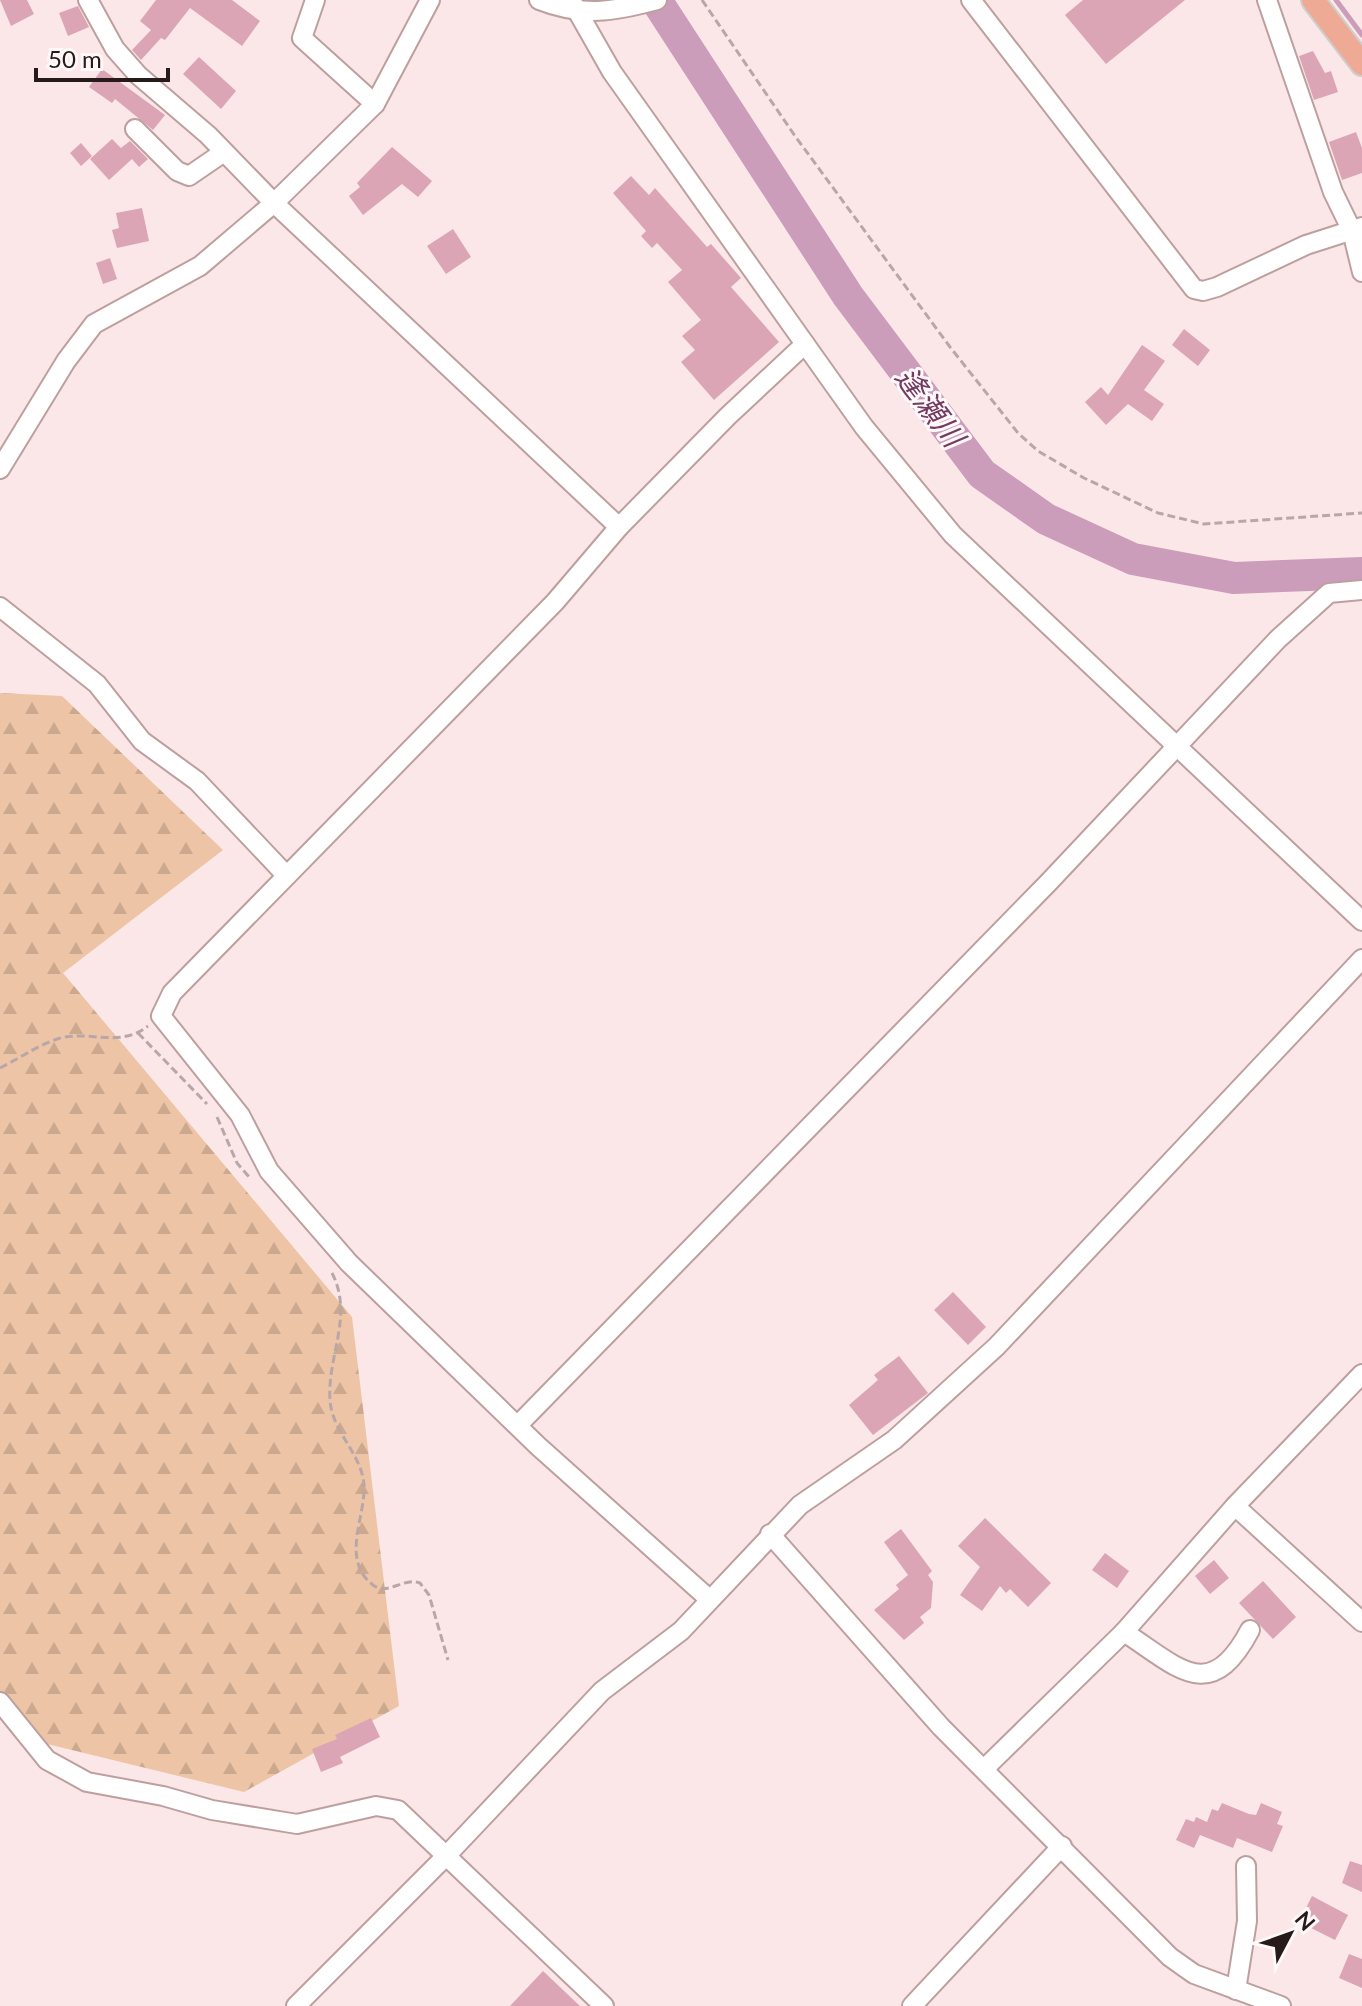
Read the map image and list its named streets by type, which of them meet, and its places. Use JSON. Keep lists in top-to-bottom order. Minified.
{"water":["逢瀬川"],"scale_bar":"50 m","north":"top right"}
